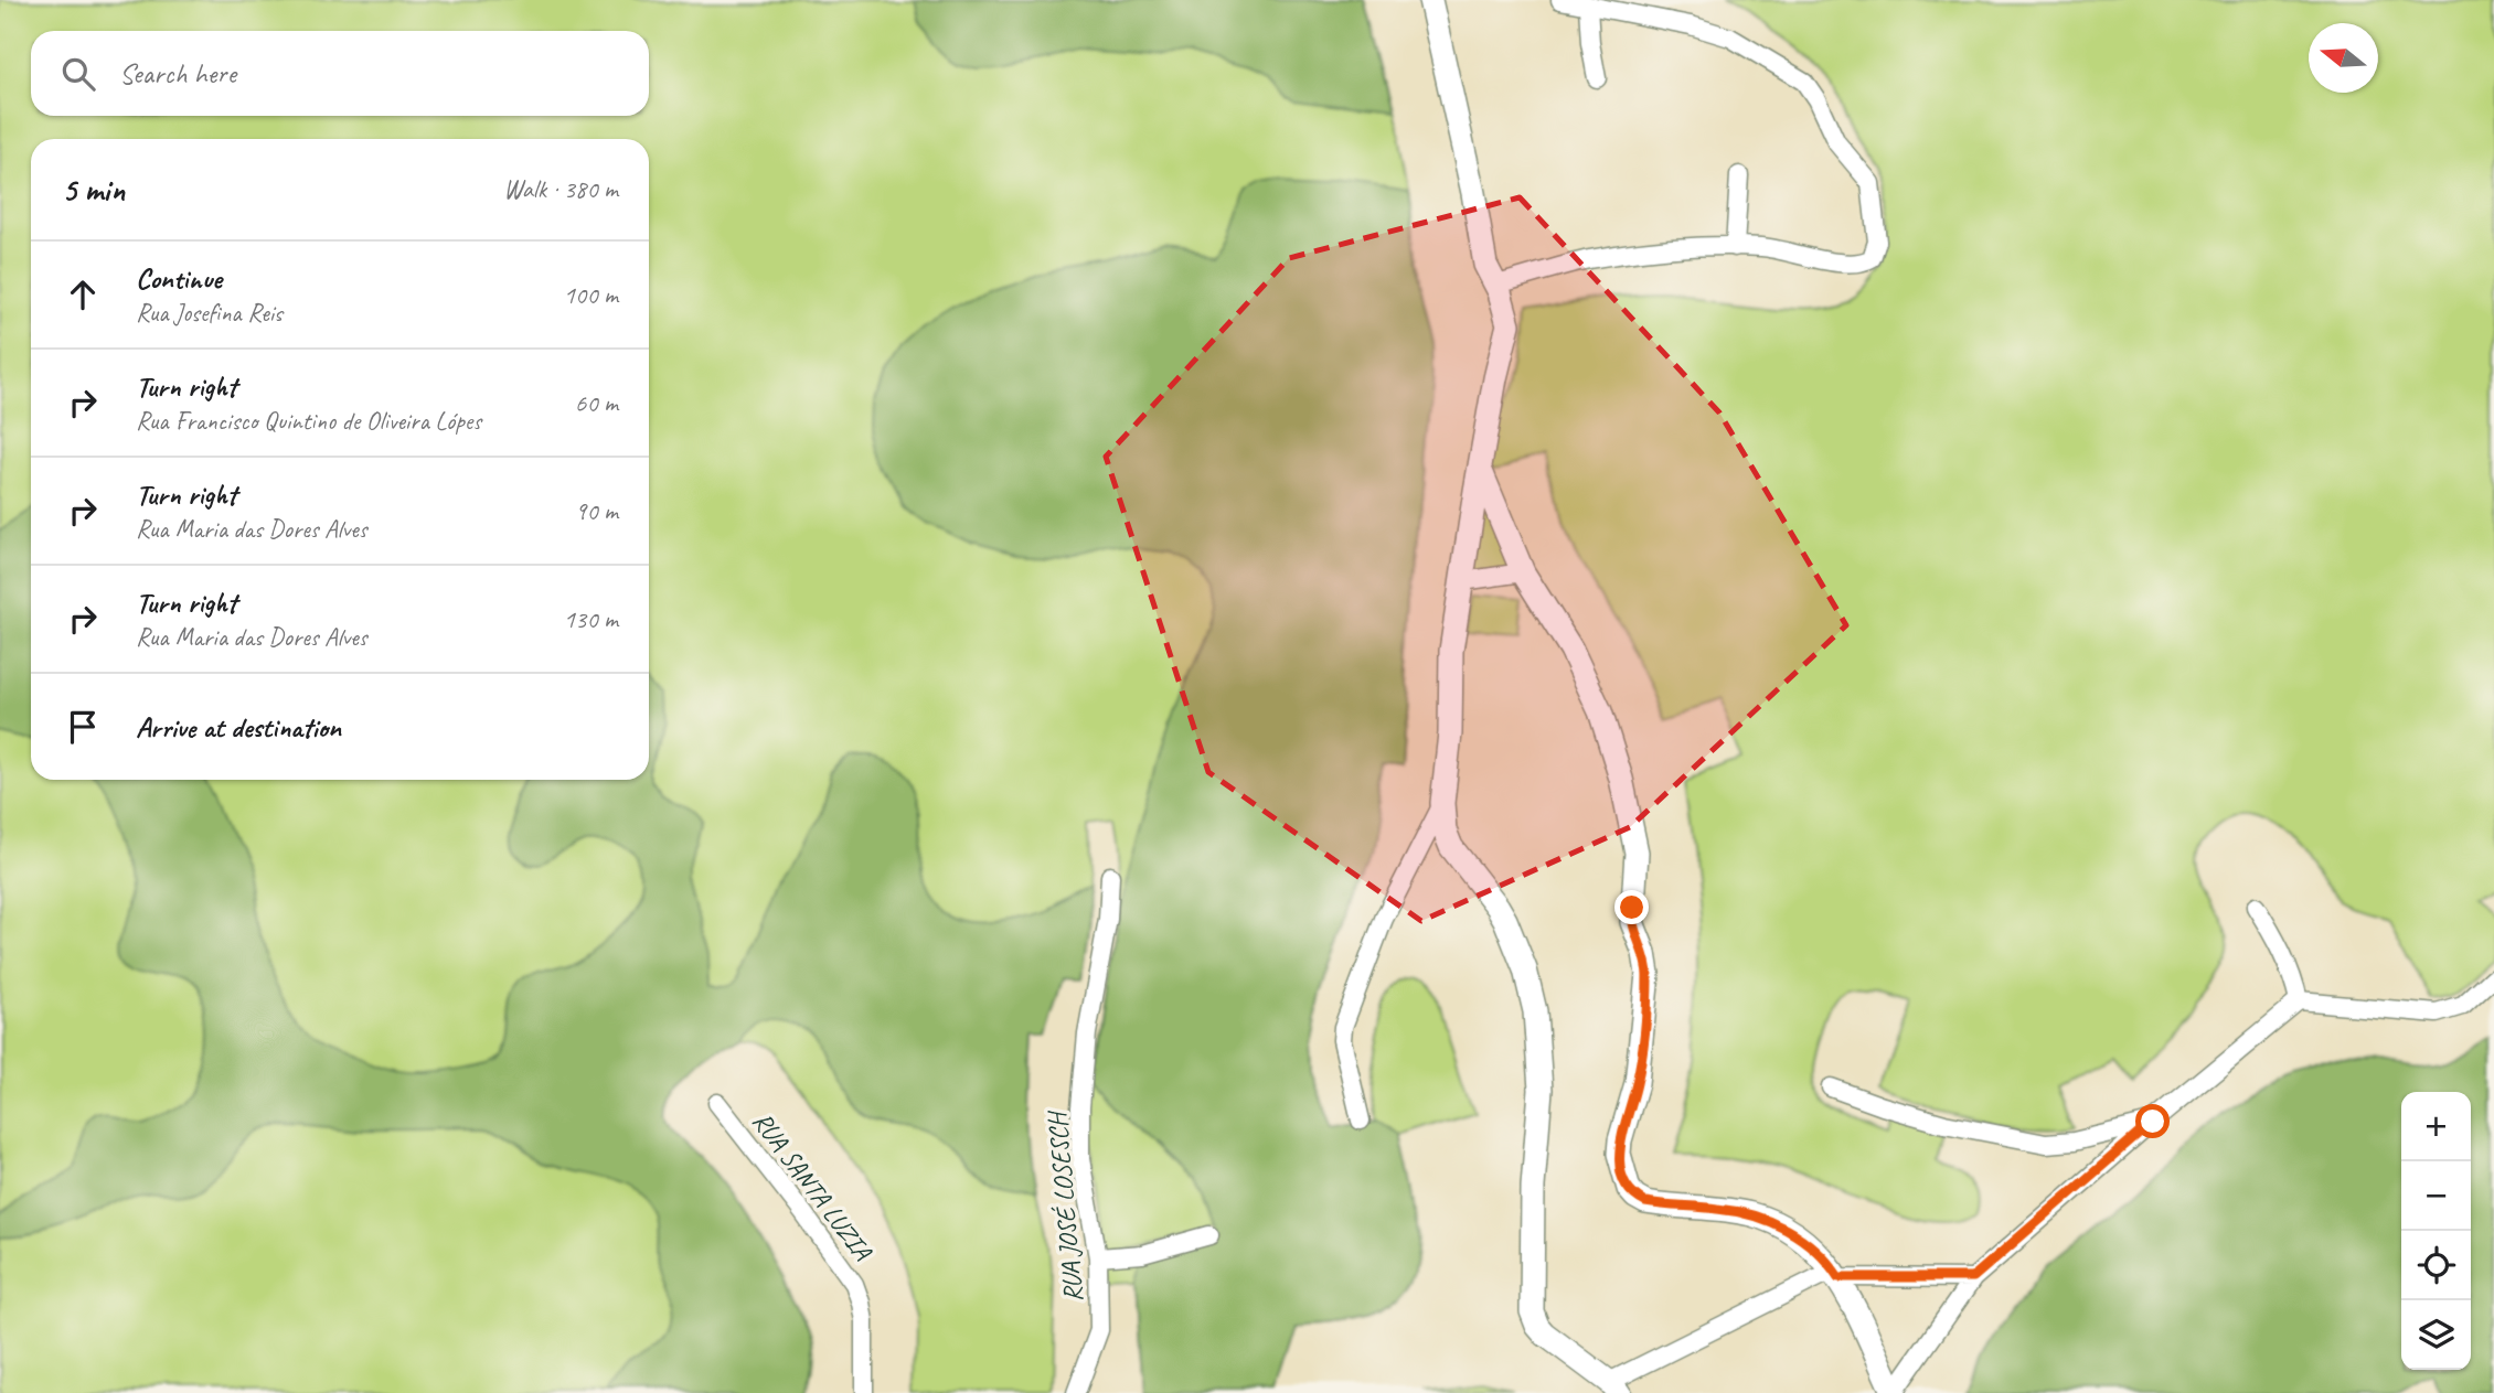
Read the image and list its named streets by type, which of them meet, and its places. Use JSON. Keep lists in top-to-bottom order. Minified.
{"streets":{"street":["RUA SANTA LUZIA","RUA JOSÉ LOSESCH"]},"north":"left","page":{"search":"Search here","heading":["5 min","Walk · 380 m"],"list":[["Continue","Rua Josefina Reis","100 m"],["Turn right","Rua Francisco Quintino de Oliveira Lópes","60 m"],["Turn right","Rua Maria das Dores Alves","90 m"],["Turn right","Rua Maria das Dores Alves","130 m"],"Arrive at destination"],"map_buttons":["+","−"]}}
